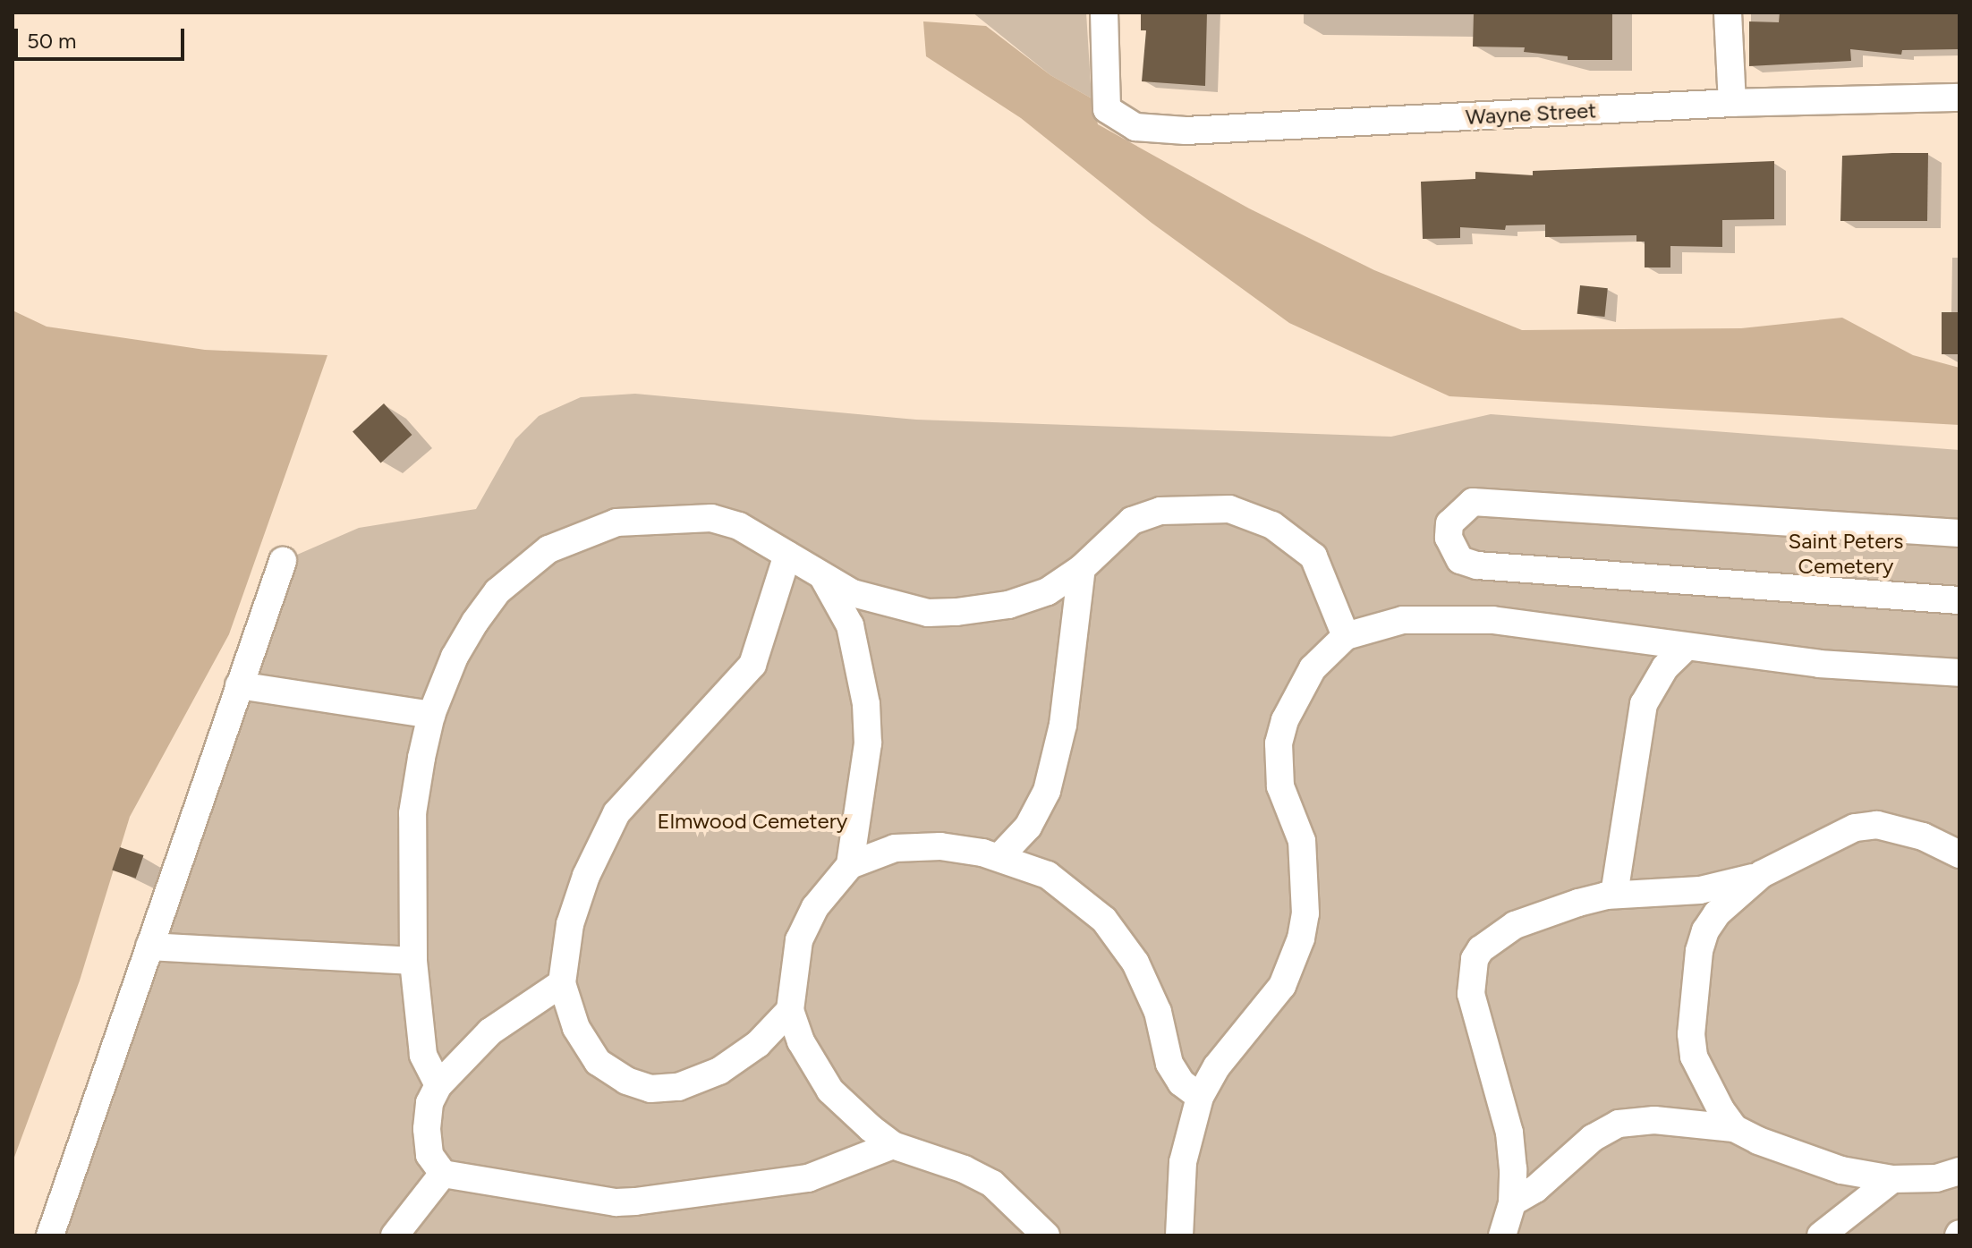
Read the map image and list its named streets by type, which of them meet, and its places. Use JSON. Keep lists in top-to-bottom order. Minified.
{"streets":{"street":["Wayne Street"]},"parks":["Saint Peters Cemetery","Elmwood Cemetery"],"scale_bar":"50 m"}
